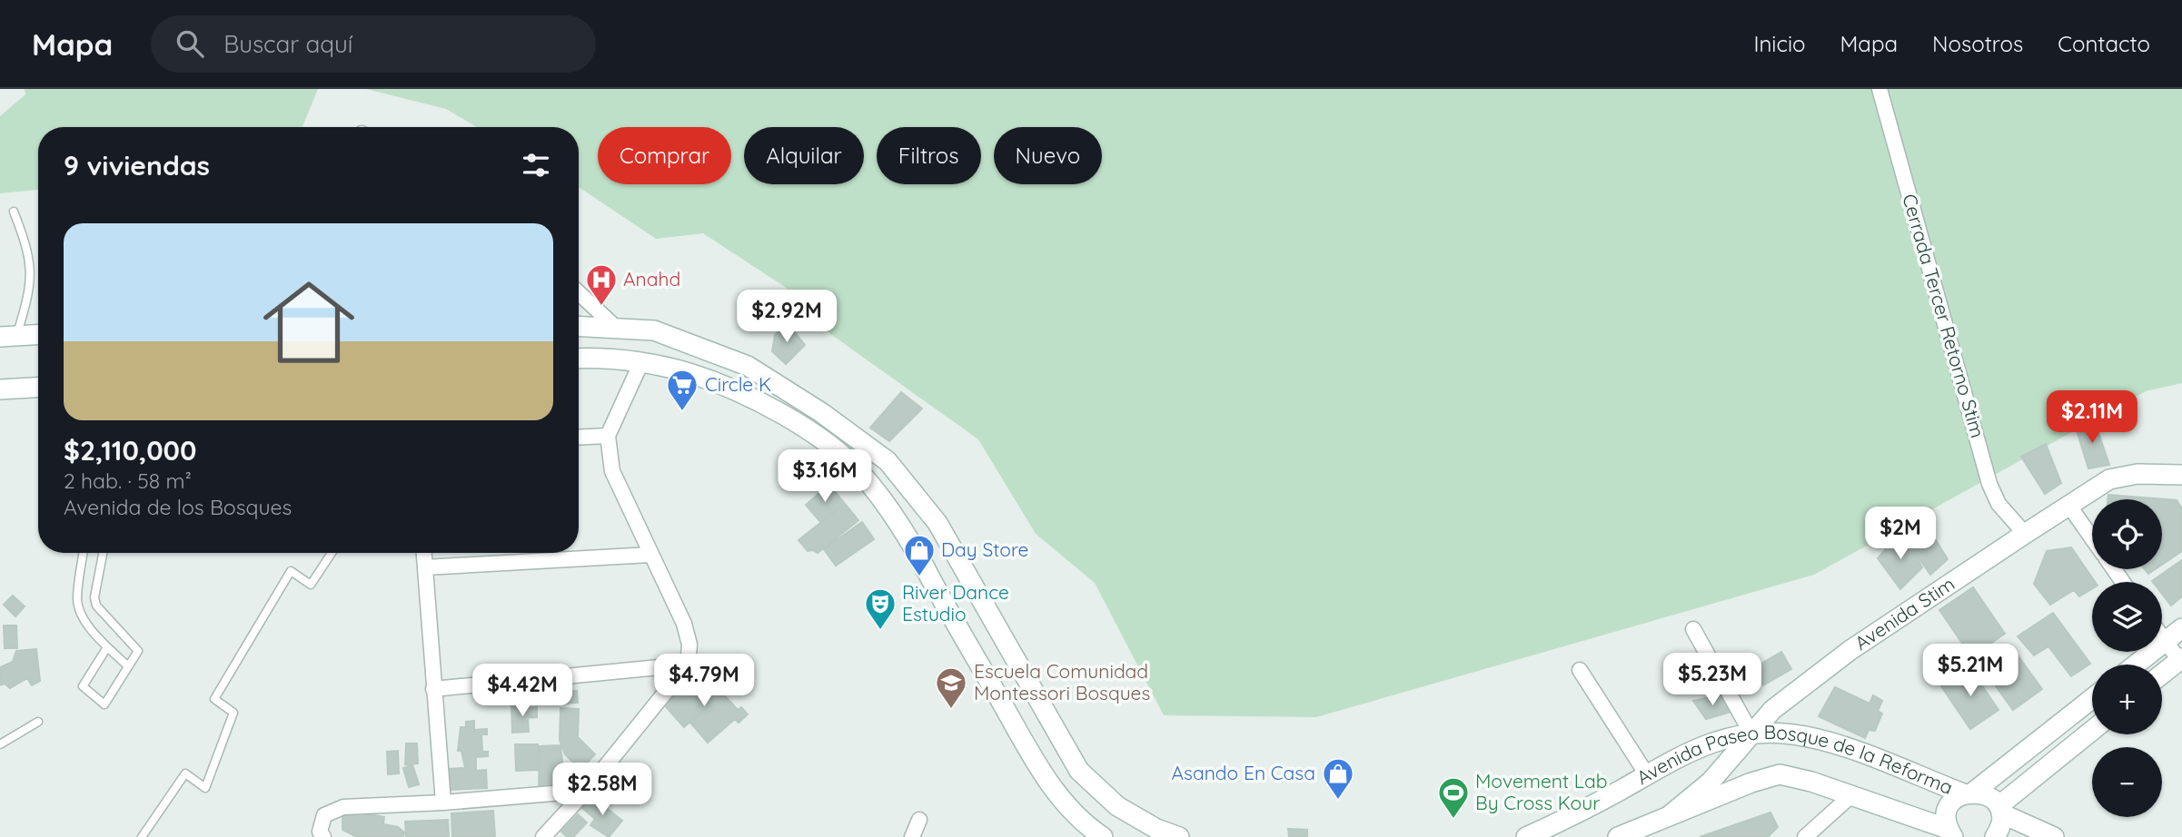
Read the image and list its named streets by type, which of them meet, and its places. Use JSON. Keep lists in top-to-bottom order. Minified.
{"streets":{"main road":["Avenida Stim","Avenida Paseo Bosque de la Reforma"],"street":["Cerrada Tercer Retorno Stim"]},"crossings":[["Cerrada Tercer Retorno Stim","Avenida Stim"],["Avenida Stim","Avenida Paseo Bosque de la Reforma"]],"places":{"hospital":["Anahd"],"supermarket":["Circle K"],"shop":["Day Store","Asando En Casa"],"theatre":["River Dance Estudio"],"school or university":["Escuela Comunidad Montessori Bosques"],"sports":["Movement Lab By Cross Kour"]},"page":{"header":"Mapa","search":"Buscar aquí","nav":["Inicio","Mapa","Nosotros","Contacto"],"chip":["Comprar","Alquilar","Filtros","Nuevo"],"heading":"9 viviendas","list":[{"name":"$2,110,000","note":"2 hab. · 58 m² · Avenida de los Bosques"}],"price":["$2.92M","$2.11M","$3.16M","$2M","$5.21M","$5.23M","$4.79M","$4.42M","$2.58M"],"map_buttons":["+","−"]}}
